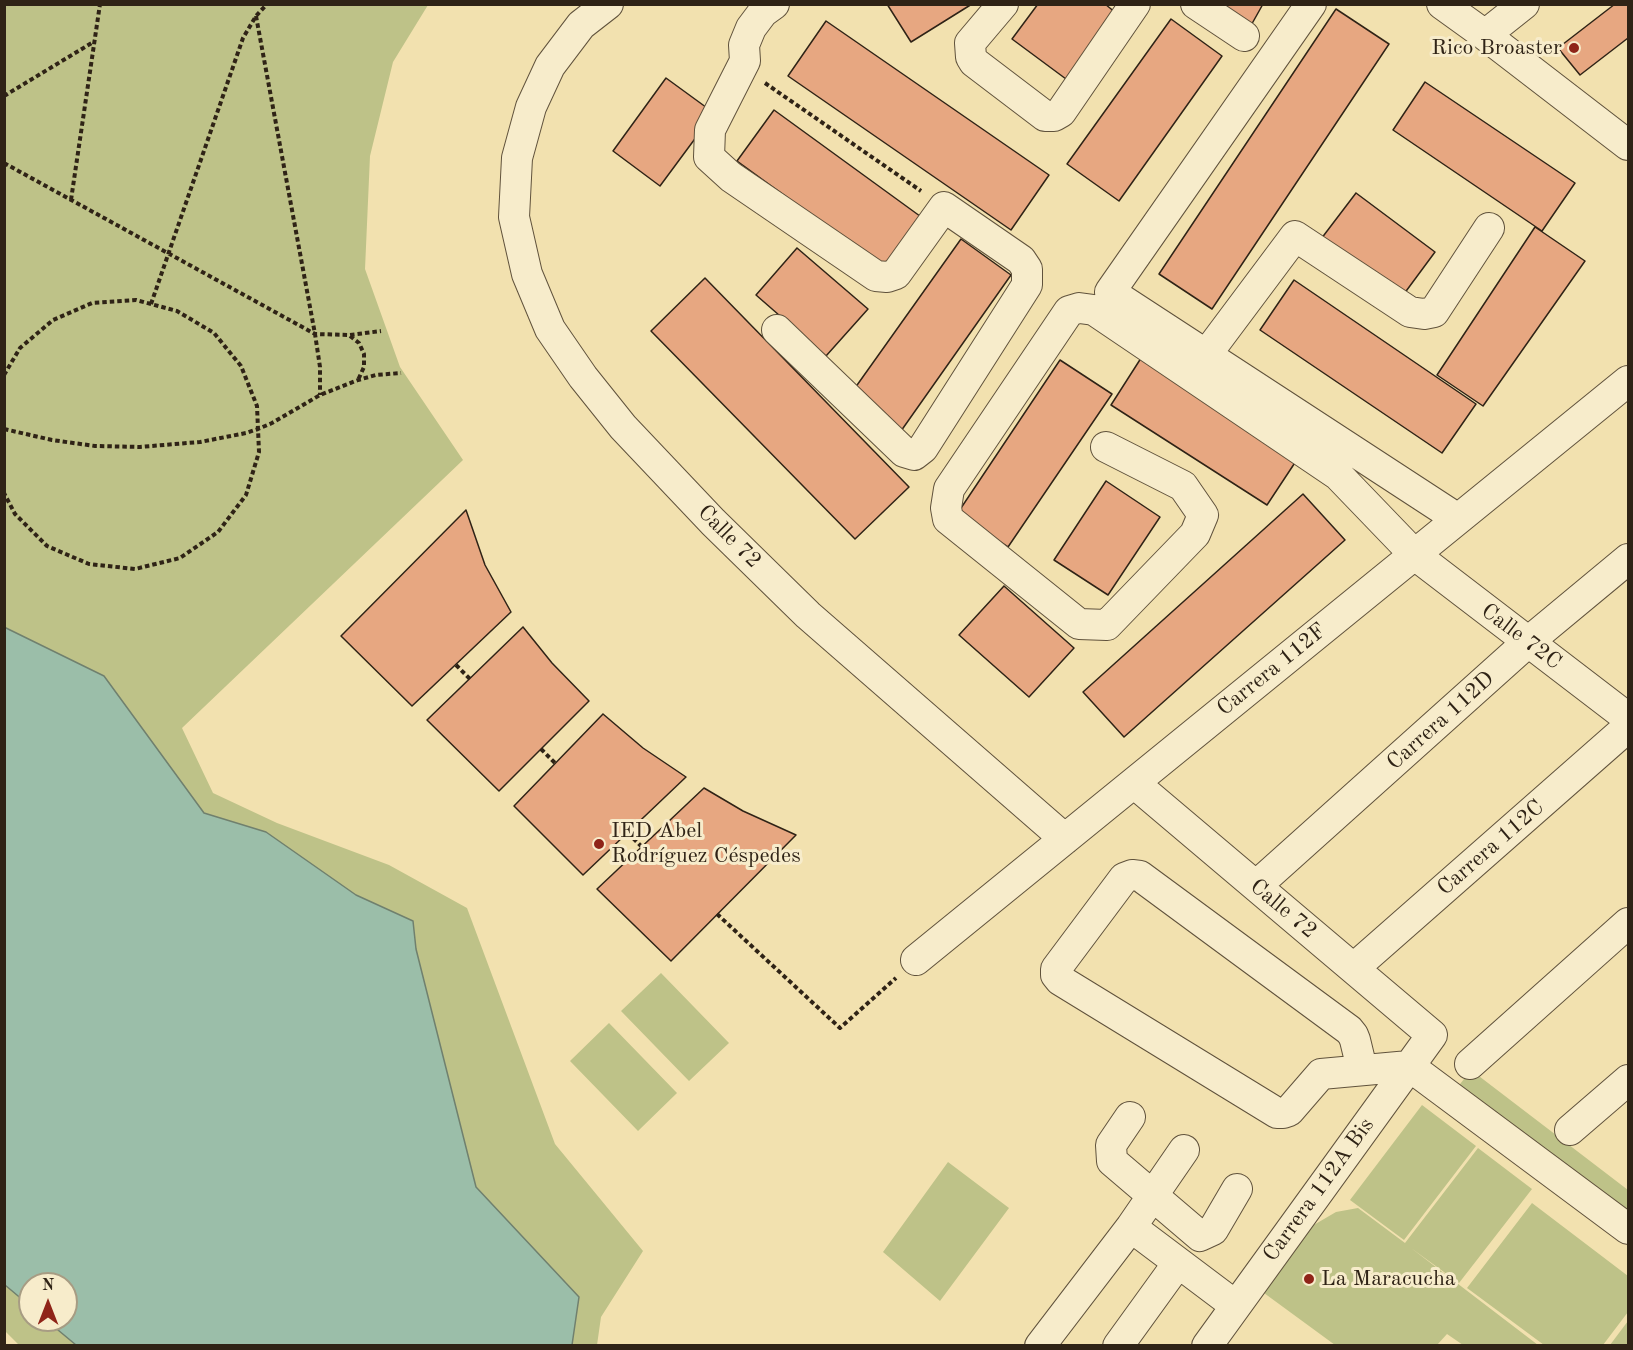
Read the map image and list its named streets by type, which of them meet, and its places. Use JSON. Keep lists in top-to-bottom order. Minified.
{"streets":{"street":["Calle 72","Calle 72C","Carrera 112F","Carrera 112D","Carrera 112C","Carrera 112A Bis"]},"crossings":[["Calle 72","Carrera 112F"],["Calle 72","Carrera 112D"],["Calle 72","Carrera 112C"],["Calle 72","Carrera 112A Bis"],["Calle 72C","Carrera 112F"],["Calle 72C","Carrera 112D"]],"places":["Rico Broaster","IED Abel Rodríguez Céspedes","La Maracucha"],"north":"top"}
